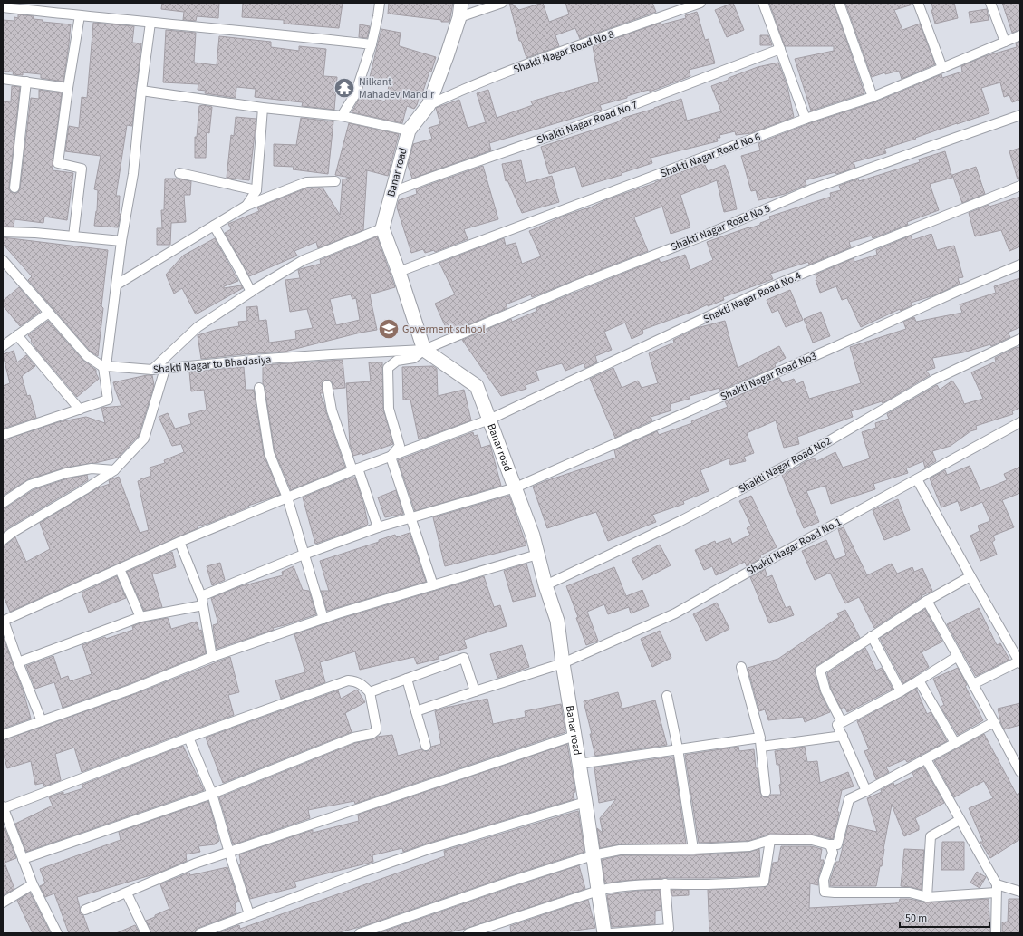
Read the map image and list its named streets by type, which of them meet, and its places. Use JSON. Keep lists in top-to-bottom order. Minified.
{"streets":{"street":["Shakti Nagar Road No 8","Shakti Nagar Road No 7","Shakti Nagar Road No 6","Banar road","Shakti Nagar Road No 5","Shakti Nagar Road No.4","Shakti Nagar to Bhadasiya","Shakti Nagar Road No3","Shakti Nagar Road No2","Shakti Nagar Road No.1"]},"crossings":[["Shakti Nagar Road No 8","Banar road"],["Shakti Nagar Road No 7","Banar road"],["Banar road","Shakti Nagar Road No 5"],["Banar road","Shakti Nagar Road No.4"],["Banar road","Shakti Nagar to Bhadasiya"],["Banar road","Shakti Nagar Road No3"],["Banar road","Shakti Nagar Road No2"],["Banar road","Shakti Nagar Road No.1"],["Shakti Nagar Road No 5","Shakti Nagar to Bhadasiya"],["Shakti Nagar Road No.4","Shakti Nagar Road No3"]],"places":{"temple":["Nilkant Mahadev Mandir"],"school or university":["Goverment school"]},"scale_bar":"50 m"}
